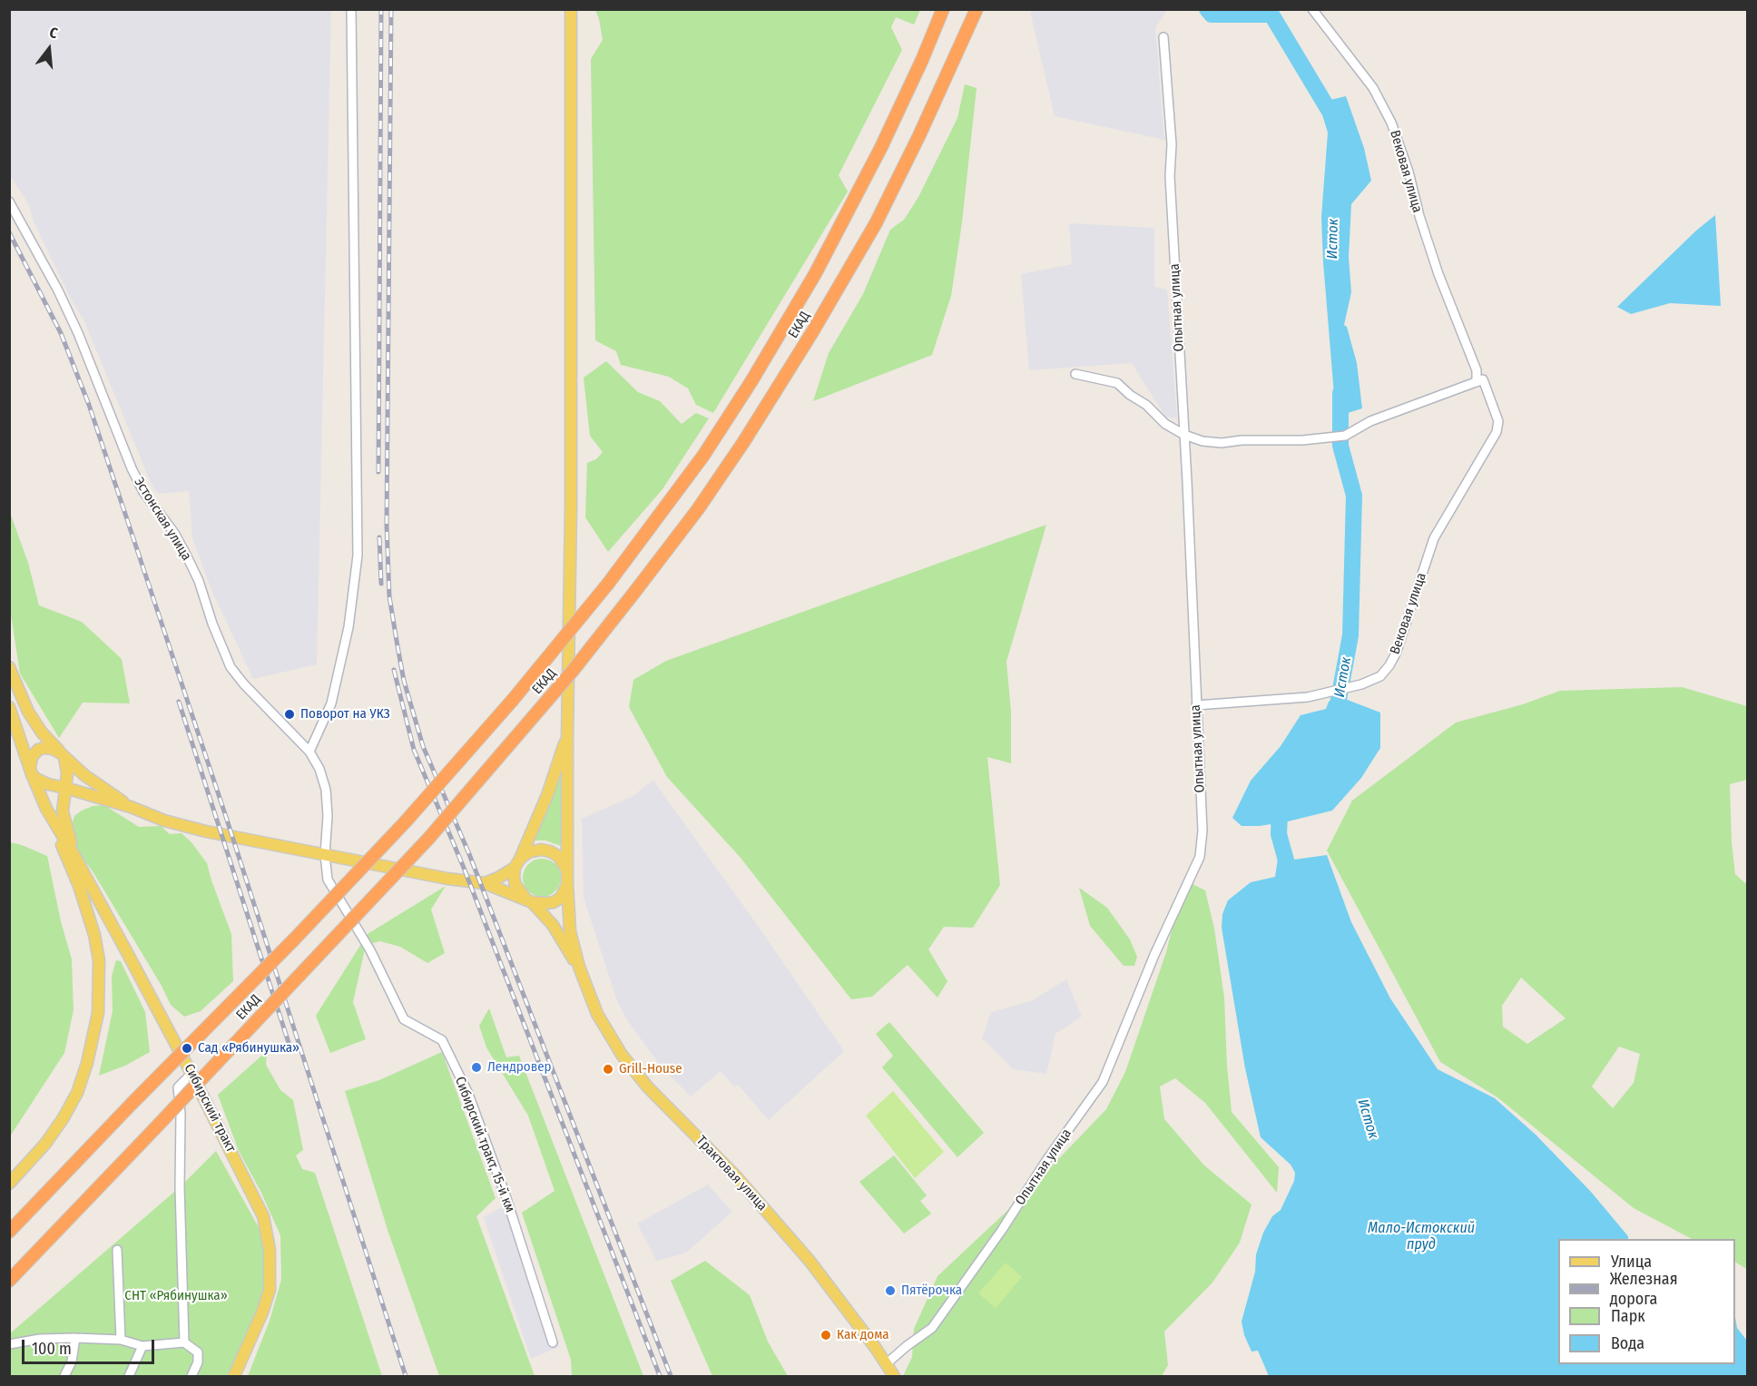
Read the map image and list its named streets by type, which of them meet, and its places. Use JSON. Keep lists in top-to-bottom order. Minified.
{"streets":{"highway":["ЕКАД"],"main road":["Сибирский тракт","Трактовая улица"],"street":["Вековая улица","Опытная улица","Эстонская улица","Сибирский тракт, 15-й км"]},"crossings":[["Вековая улица","Опытная улица"],["Опытная улица","Трактовая улица"],["Эстонская улица","Сибирский тракт, 15-й км"]],"water":["Исток","Мало-Истокский пруд"],"parks":["СНТ «Рябинушка»"],"places":["Поворот на УКЗ","Сад «Рябинушка»","Лендровер","Grill-House","Пятёрочка","Как дома"],"legend":["Улица","Железная дорога","Парк","Вода"],"scale_bar":"100 m","north":"top"}
